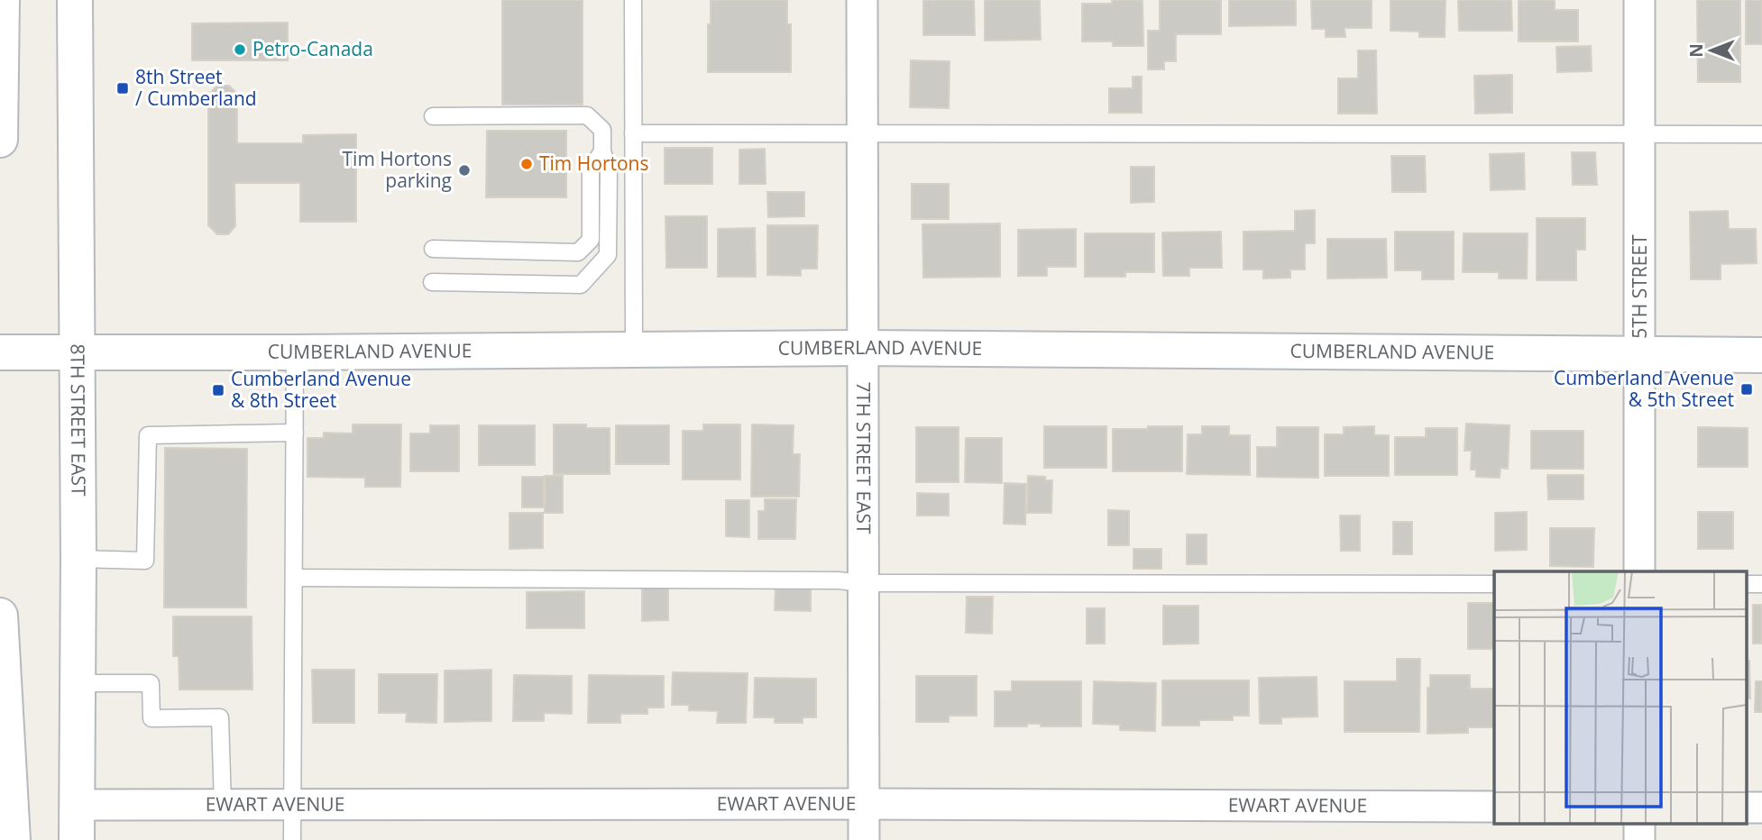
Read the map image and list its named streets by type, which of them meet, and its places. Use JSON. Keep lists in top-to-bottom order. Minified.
{"streets":{"main road":["CUMBERLAND AVENUE","8TH STREET EAST"],"street":["5TH STREET","7TH STREET EAST","EWART AVENUE"]},"crossings":[["5TH STREET","CUMBERLAND AVENUE"],["CUMBERLAND AVENUE","8TH STREET EAST"],["CUMBERLAND AVENUE","7TH STREET EAST"],["8TH STREET EAST","EWART AVENUE"],["7TH STREET EAST","EWART AVENUE"]],"places":{"other":["Petro-Canada","Tim Hortons","Tim Hortons parking"],"transit":["8th Street / Cumberland","Cumberland Avenue & 5th Street","Cumberland Avenue & 8th Street"]},"north":"left"}
